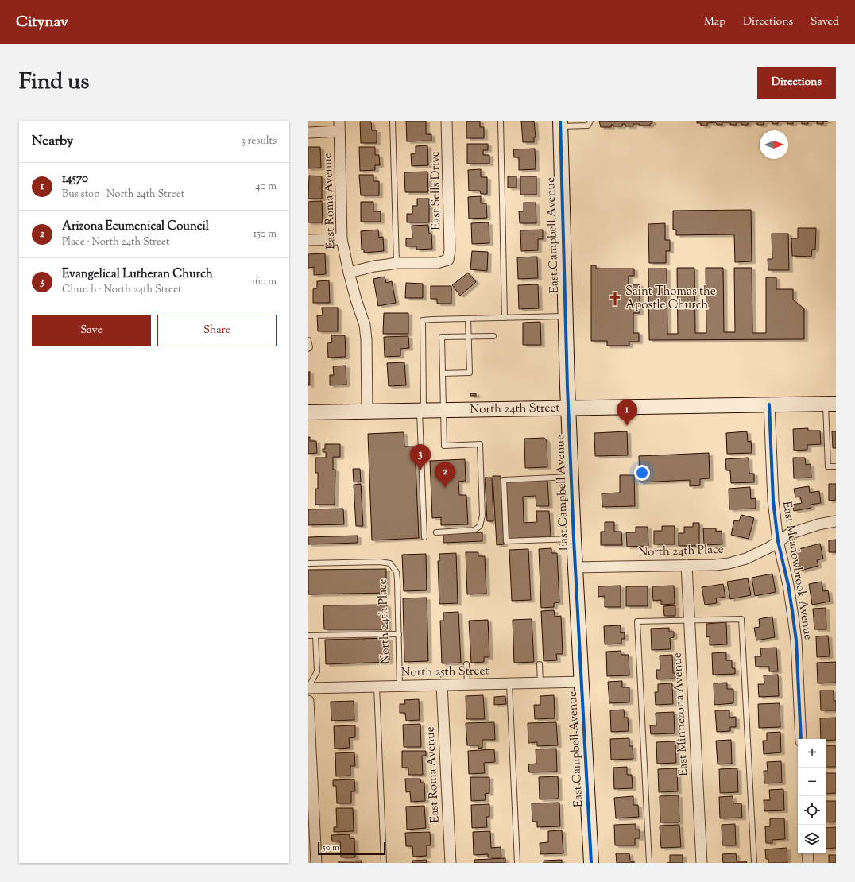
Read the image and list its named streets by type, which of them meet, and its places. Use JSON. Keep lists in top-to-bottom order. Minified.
{"streets":{"street":["East Sells Drive","East Roma Avenue","East Campbell Avenue","North 24th Street","North 24th Place","East Meadowbrook Avenue","North 25th Street","East Minnezona Avenue"]},"crossings":[["East Roma Avenue","North 24th Street"],["East Roma Avenue","North 25th Street"],["East Campbell Avenue","North 24th Street"],["East Campbell Avenue","North 24th Place"],["East Campbell Avenue","North 25th Street"],["North 24th Street","East Meadowbrook Avenue"],["North 24th Place","East Meadowbrook Avenue"],["North 24th Place","North 25th Street"],["North 24th Place","East Minnezona Avenue"]],"places":{"church":["Saint Thomas the Apostle Church"]},"scale_bar":"50 m","north":"right","page":{"header":"Citynav","nav":["Map","Directions","Saved"],"title":"Find us","buttons":["Directions",["Save","Share"]],"heading":["Nearby","3 results"],"list":[{"mark":"1","name":"14570","note":"Bus stop · North 24th Street","value":"40 m"},{"mark":"2","name":"Arizona Ecumenical Council","note":"Place · North 24th Street","value":"150 m"},{"mark":"3","name":"Evangelical Lutheran Church","note":"Church · North 24th Street","value":"160 m"}],"pins":["1","3","2"],"map_buttons":["+","−"],"scale":"50 m"}}
